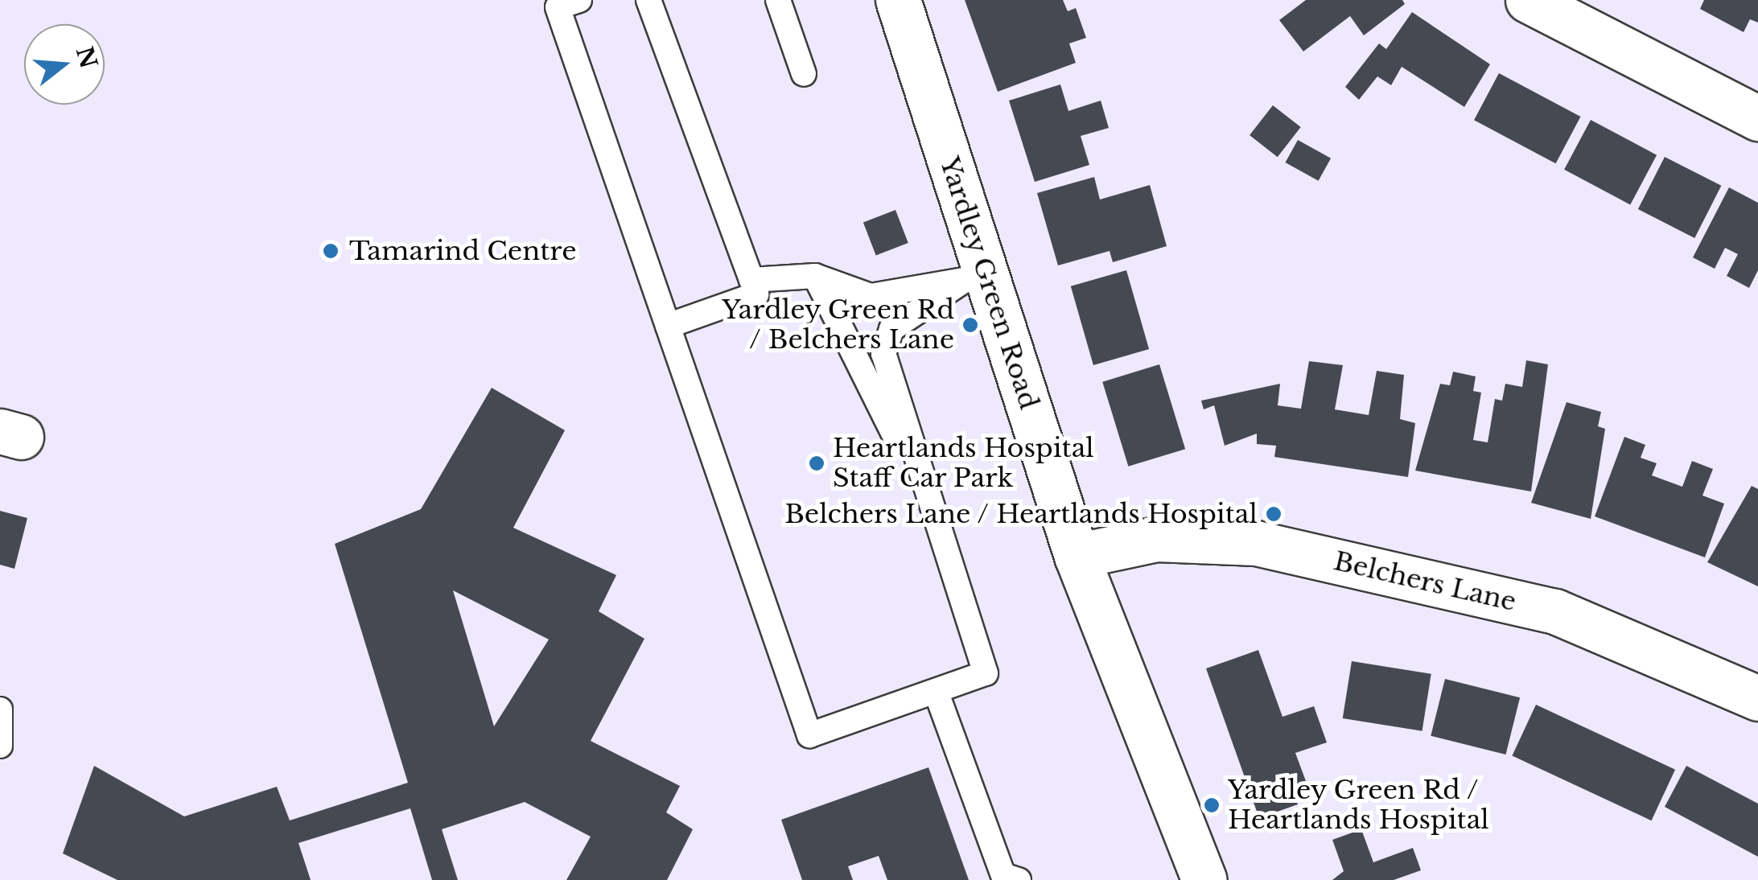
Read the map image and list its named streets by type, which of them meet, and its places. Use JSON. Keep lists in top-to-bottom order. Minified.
{"streets":{"street":["Yardley Green Road","Belchers Lane"]},"crossings":[["Yardley Green Road","Belchers Lane"]],"places":["Tamarind Centre","Yardley Green Rd / Belchers Lane","Heartlands Hospital Staff Car Park","Belchers Lane / Heartlands Hospital","Yardley Green Rd / Heartlands Hospital"],"north":"right"}
